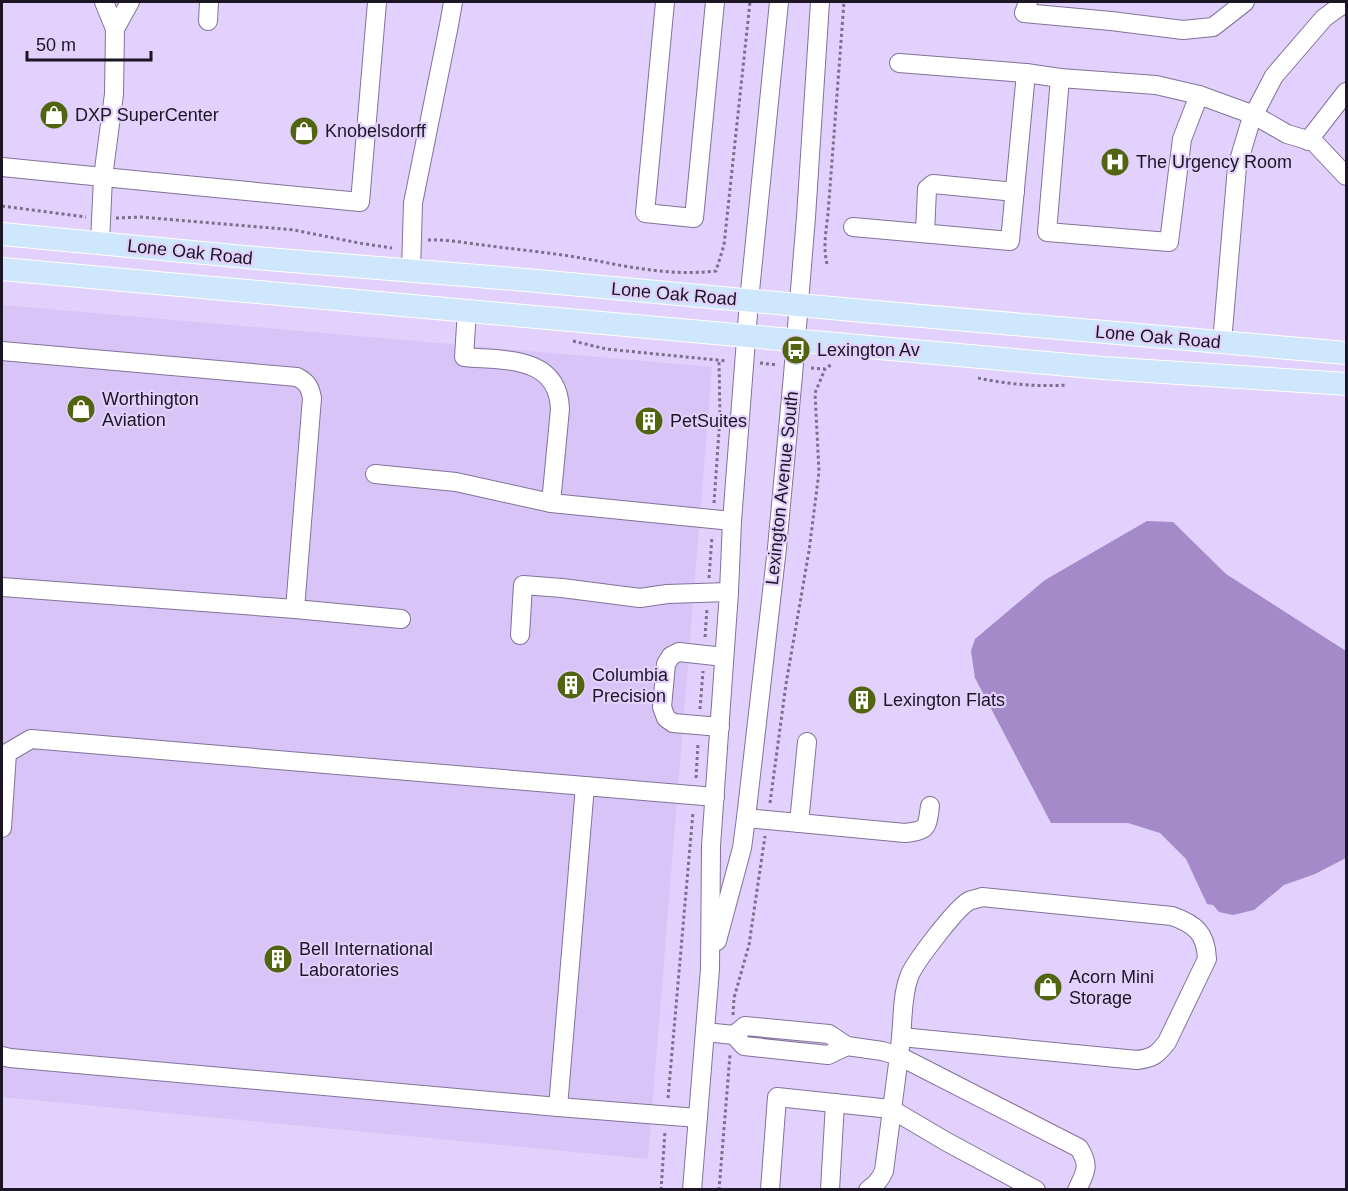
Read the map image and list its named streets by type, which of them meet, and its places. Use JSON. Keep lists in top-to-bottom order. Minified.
{"streets":{"main road":["Lone Oak Road"],"street":["Lexington Avenue South"]},"crossings":[["Lone Oak Road","Lexington Avenue South"]],"places":{"shop":["DXP SuperCenter","Knobelsdorff","Worthington Aviation","Acorn Mini Storage"],"hospital":["The Urgency Room"],"bus stop":["Lexington Av"],"building":["PetSuites","Columbia Precision","Lexington Flats","Bell International Laboratories"]},"scale_bar":"50 m"}
